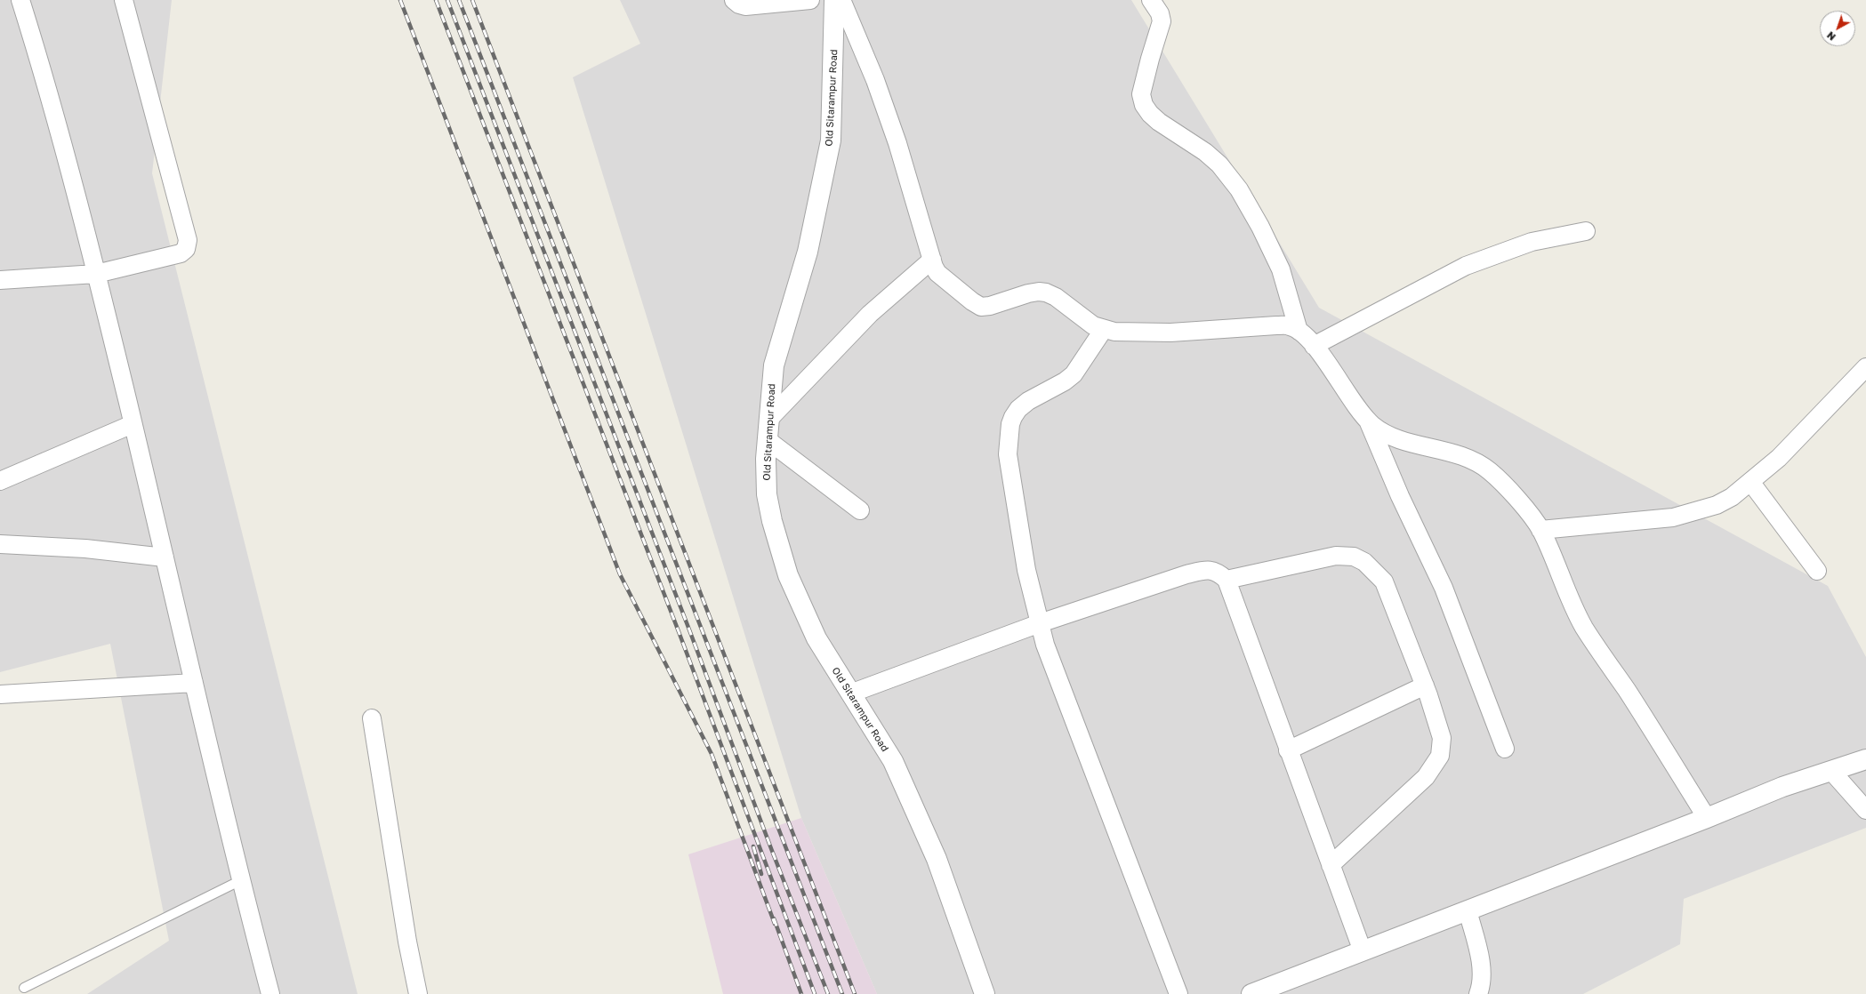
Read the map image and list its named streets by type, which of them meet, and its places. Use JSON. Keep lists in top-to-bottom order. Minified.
{"streets":{"street":["Old Sitarampur Road"]},"north":"bottom left"}
